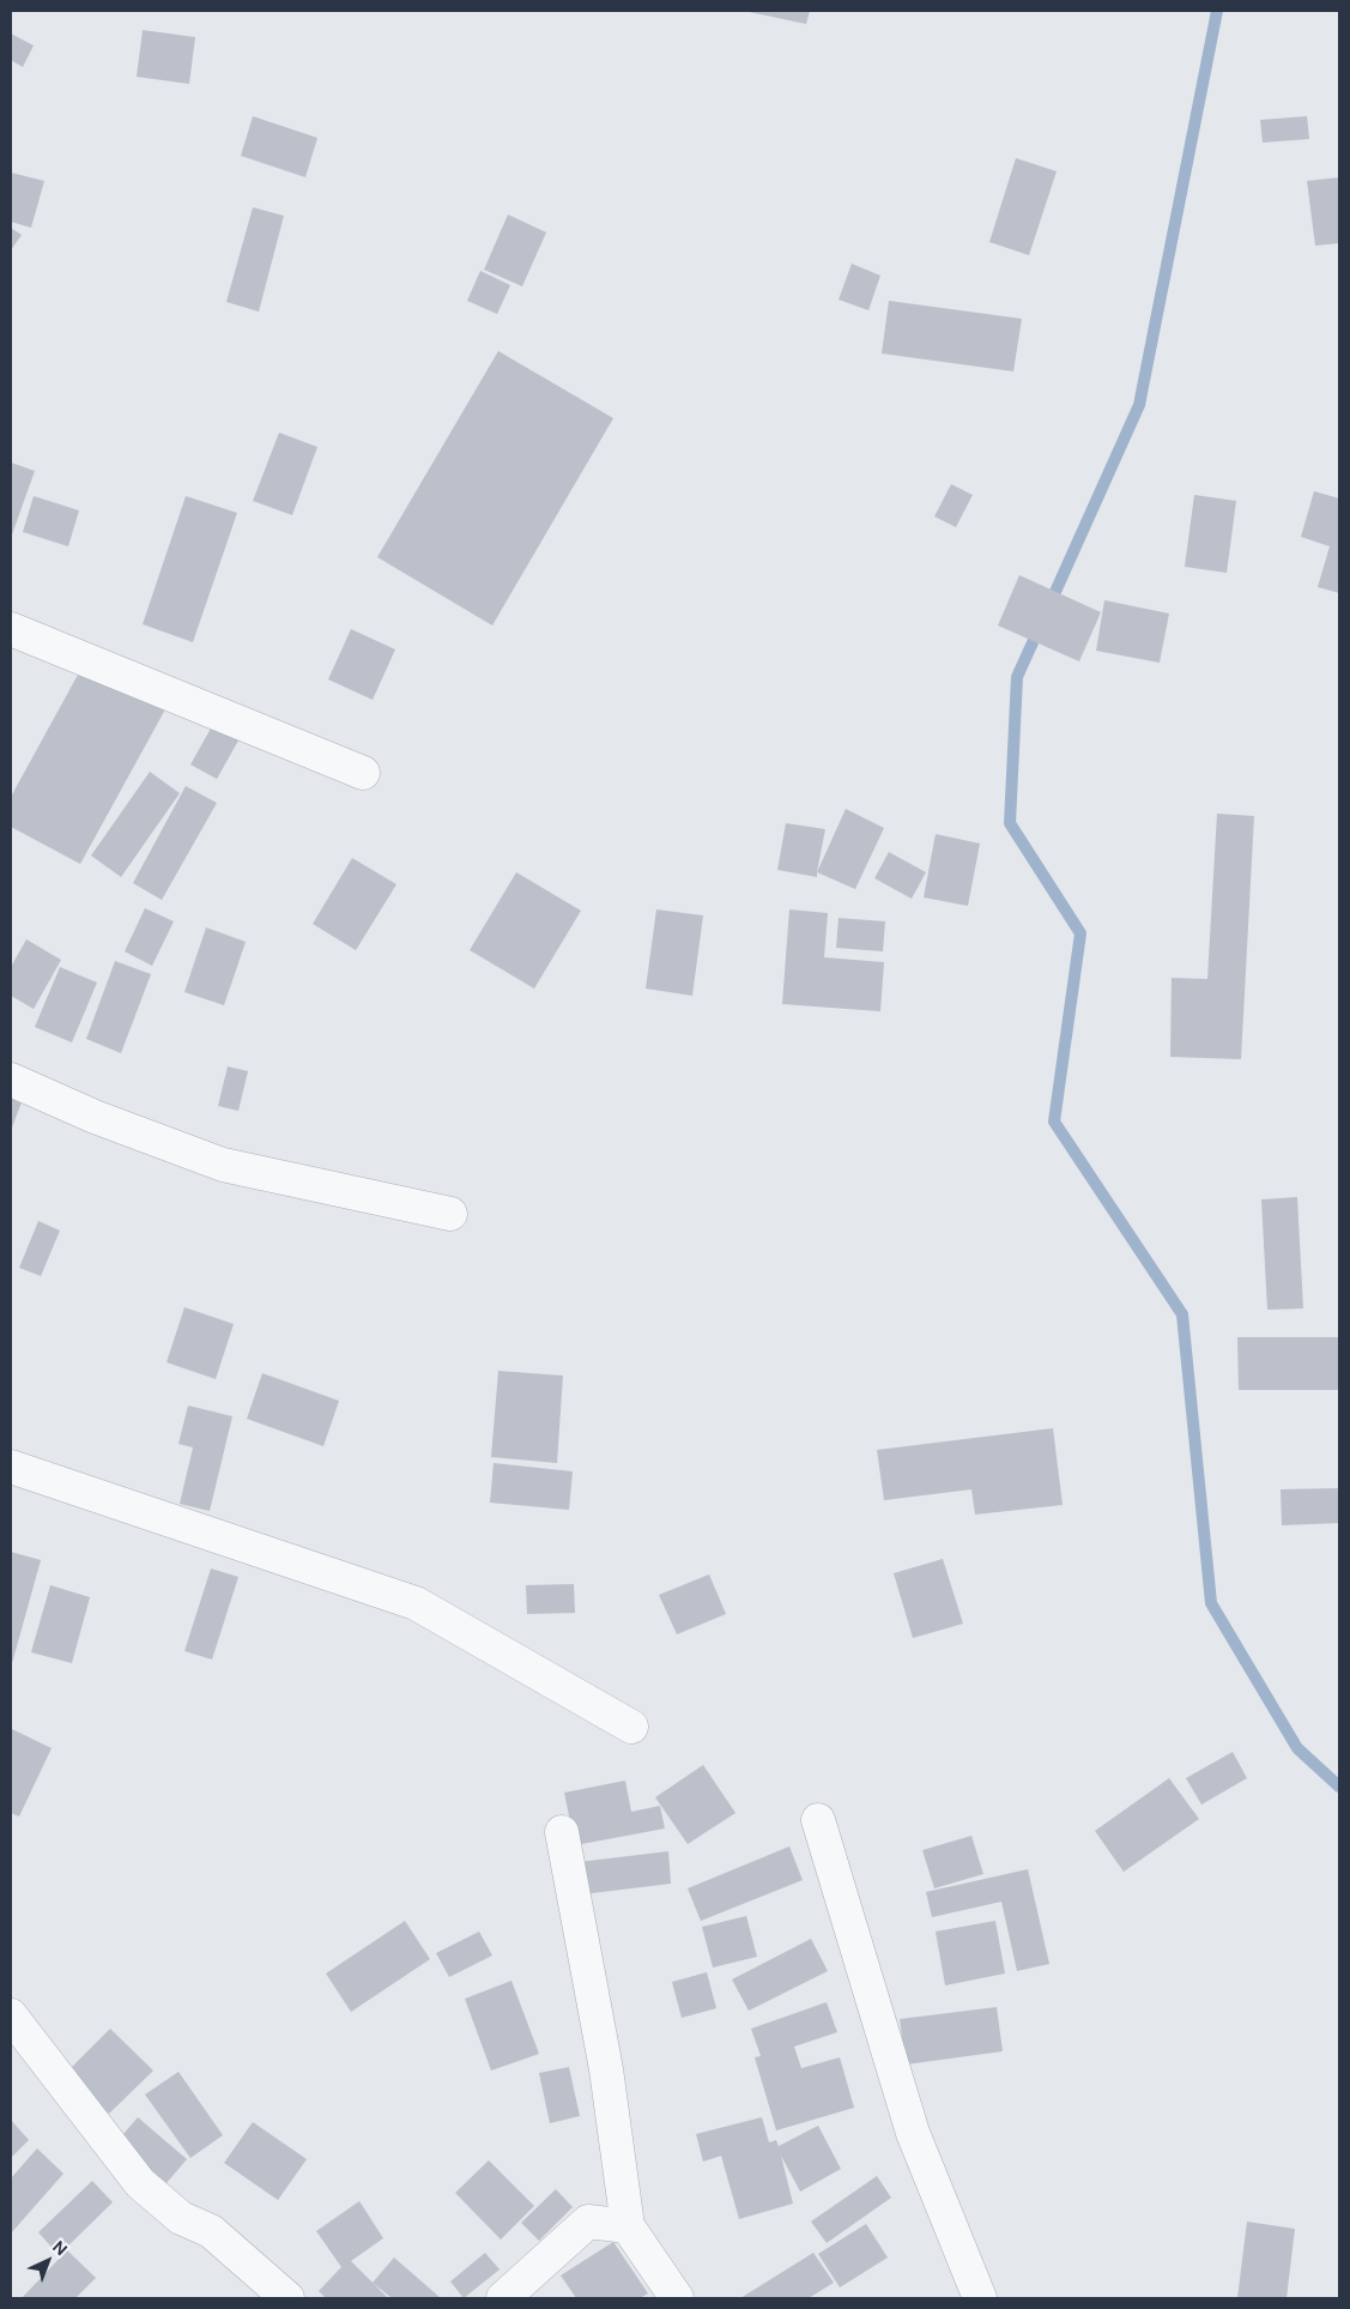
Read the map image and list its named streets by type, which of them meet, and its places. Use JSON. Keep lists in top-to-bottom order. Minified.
{"north":"top right"}
